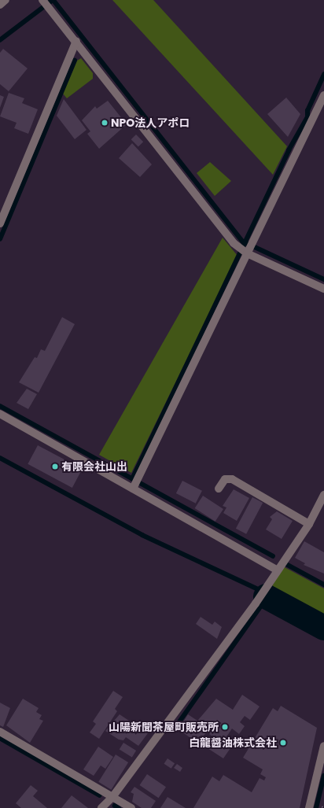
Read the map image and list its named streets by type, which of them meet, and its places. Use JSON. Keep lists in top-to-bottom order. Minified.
{"places":["NPO法人アポロ","有限会社山出","山陽新聞茶屋町販売所","白龍醤油株式会社"]}
